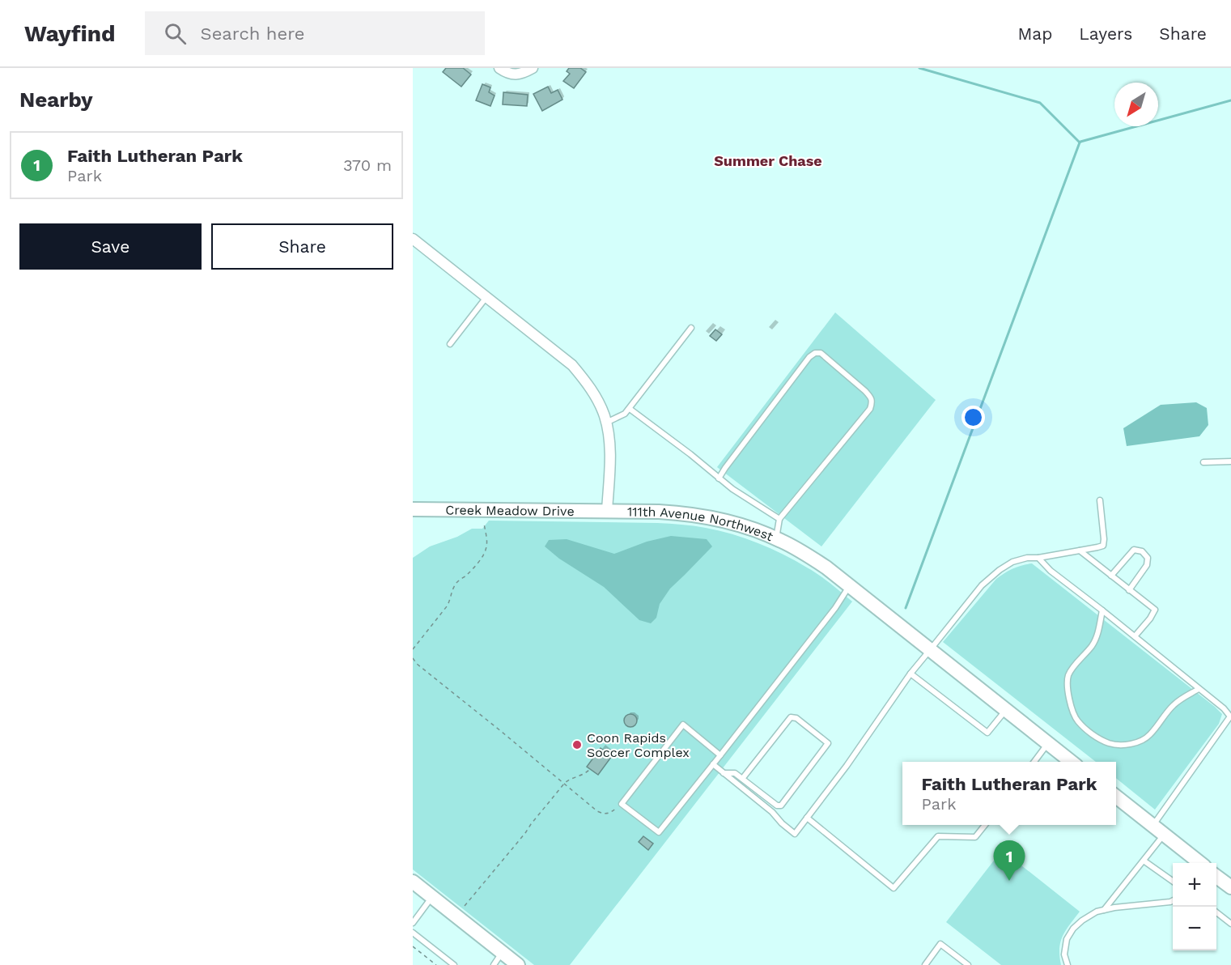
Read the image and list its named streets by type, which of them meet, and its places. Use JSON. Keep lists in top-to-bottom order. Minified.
{"streets":{"street":["Creek Meadow Drive","111th Avenue Northwest"]},"crossings":[["Creek Meadow Drive","111th Avenue Northwest"]],"districts":["Summer Chase"],"places":["Coon Rapids Soccer Complex"],"north":"bottom left","page":{"header":"Wayfind","search":"Search here","nav":["Map","Layers","Share"],"heading":"Nearby","list":[{"mark":"1","name":"Faith Lutheran Park","note":"Park","value":"370 m"}],"buttons":["Save","Share"],"popup":["Faith Lutheran Park","Park"],"pins":"1","map_buttons":["+","−"]}}
